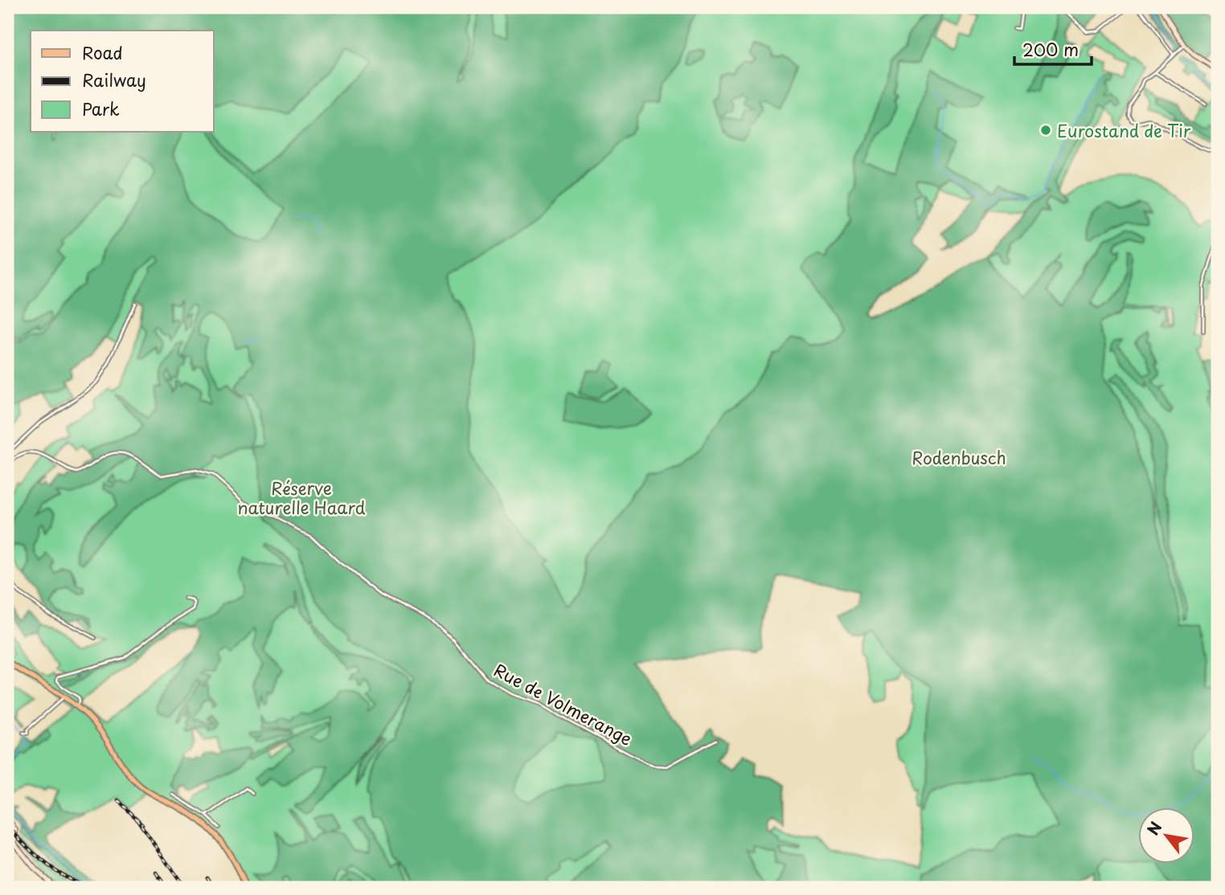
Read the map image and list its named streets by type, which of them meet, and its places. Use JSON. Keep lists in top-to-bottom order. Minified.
{"streets":{"street":["Rue de Volmerange"]},"parks":["Rodenbusch","Réserve naturelle Haard"],"places":["Eurostand de Tir"],"legend":["Road","Railway","Park"],"scale_bar":"200 m","north":"top left"}
